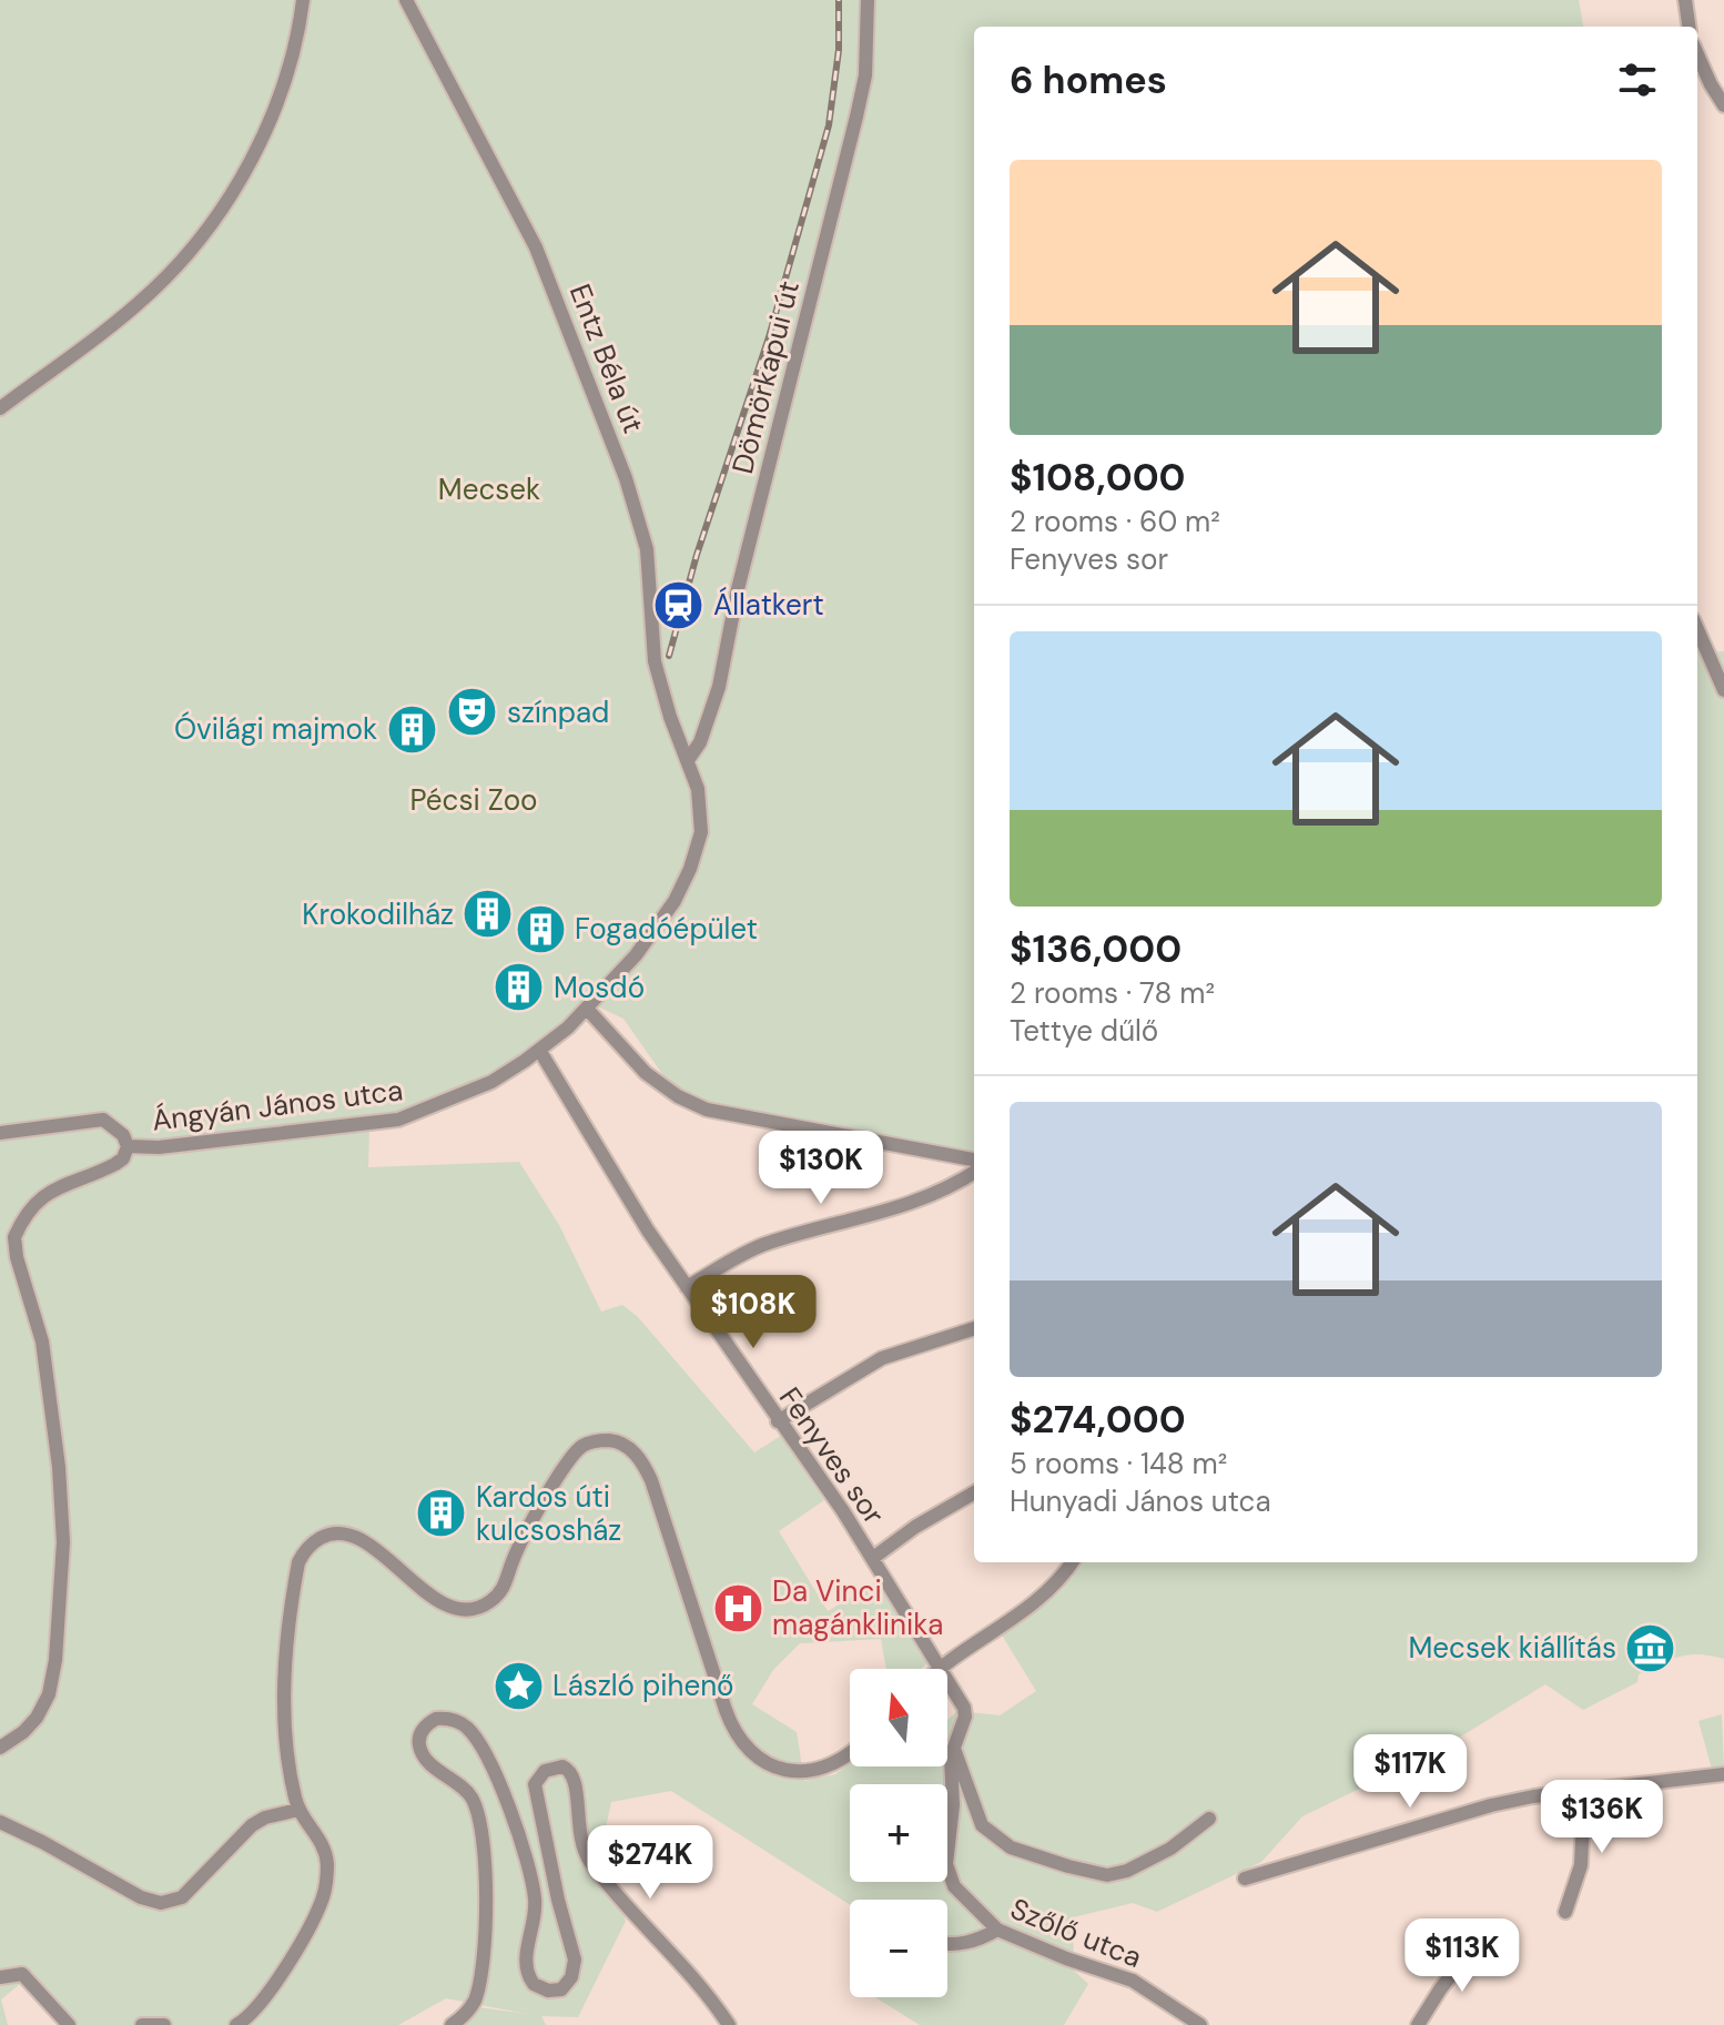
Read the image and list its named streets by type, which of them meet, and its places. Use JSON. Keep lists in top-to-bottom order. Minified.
{"streets":{"street":["Entz Béla út","Dömörkapui út","Ángyán János utca","Fenyves sor","Szőlő utca"]},"crossings":[["Entz Béla út","Dömörkapui út"],["Entz Béla út","Ángyán János utca"],["Dömörkapui út","Ángyán János utca"],["Ángyán János utca","Fenyves sor"]],"parks":["Mecsek","Pécsi Zoo"],"places":{"station":["Állatkert"],"theatre":["színpad"],"building":["Óvilági majmok","Krokodilház","Fogadóépület","Mosdó","Kardos úti kulcsosház"],"hospital":["Da Vinci magánklinika"],"museum":["Mecsek kiállítás"],"place":["László pihenő"]},"north":"top","page":{"heading":"6 homes","list":[{"name":"$108,000","note":"2 rooms · 60 m² · Fenyves sor"},{"name":"$136,000","note":"2 rooms · 78 m² · Tettye dűlő"},{"name":"$274,000","note":"5 rooms · 148 m² · Hunyadi János utca"}],"price":["$130K","$108K","$117K","$136K","$274K","$113K"],"map_buttons":["+","−"]}}
